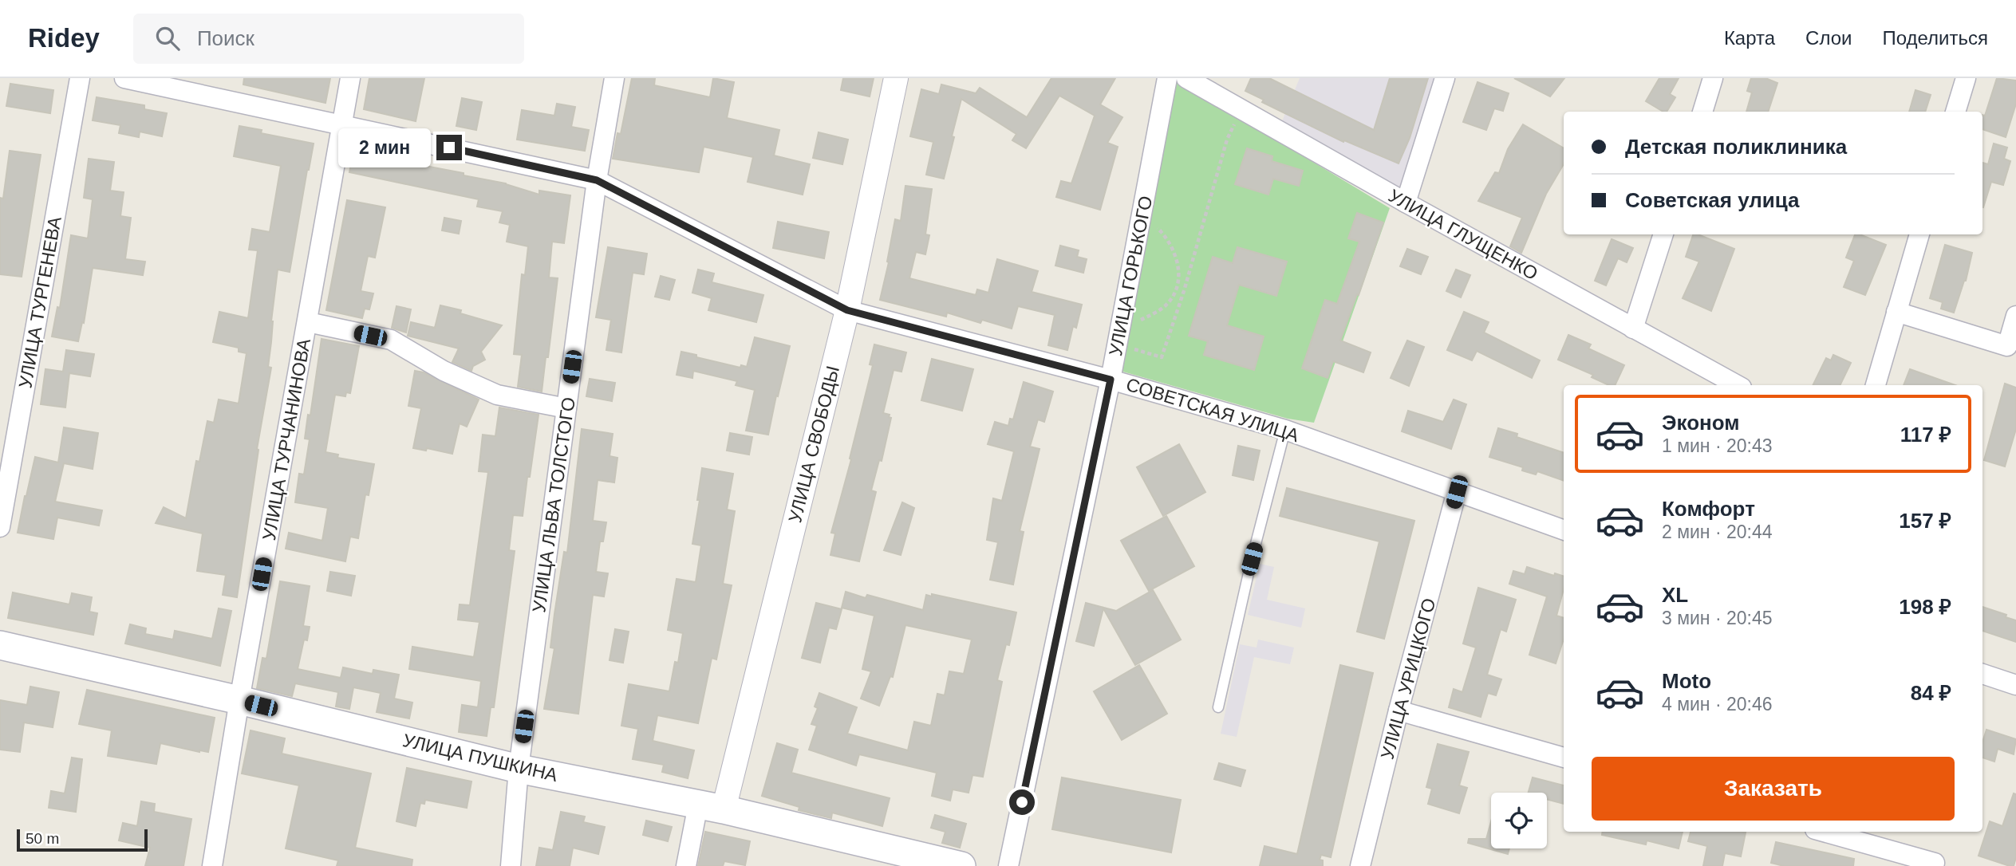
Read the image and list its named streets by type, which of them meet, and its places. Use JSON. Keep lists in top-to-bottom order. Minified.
{"streets":{"main road":["УЛИЦА ПУШКИНА"],"street":["УЛИЦА ГЛУЩЕНКО","УЛИЦА ГОРЬКОГО","УЛИЦА ТУРГЕНЕВА","СОВЕТСКАЯ УЛИЦА","УЛИЦА ТУРЧАНИНОВА","УЛИЦА СВОБОДЫ","УЛИЦА ЛЬВА ТОЛСТОГО","УЛИЦА УРИЦКОГО"]},"crossings":[["УЛИЦА ГОРЬКОГО","СОВЕТСКАЯ УЛИЦА"],["СОВЕТСКАЯ УЛИЦА","УЛИЦА ТУРЧАНИНОВА"],["СОВЕТСКАЯ УЛИЦА","УЛИЦА СВОБОДЫ"],["СОВЕТСКАЯ УЛИЦА","УЛИЦА ЛЬВА ТОЛСТОГО"],["СОВЕТСКАЯ УЛИЦА","УЛИЦА УРИЦКОГО"],["УЛИЦА ТУРЧАНИНОВА","УЛИЦА ПУШКИНА"],["УЛИЦА СВОБОДЫ","УЛИЦА ПУШКИНА"],["УЛИЦА ЛЬВА ТОЛСТОГО","УЛИЦА ПУШКИНА"]],"scale_bar":"50 m","page":{"header":"Ridey","search":"Поиск","nav":["Карта","Слои","Поделиться"],"banner":["Детская поликлиника","Советская улица"],"bubble":"2 мин","list":[{"name":"Эконом","note":"1 мин · 20:43","value":"117 ₽"},{"name":"Комфорт","note":"2 мин · 20:44","value":"157 ₽"},{"name":"XL","note":"3 мин · 20:45","value":"198 ₽"},{"name":"Moto","note":"4 мин · 20:46","value":"84 ₽"}],"buttons":"Заказать","scale":"50 m"}}
